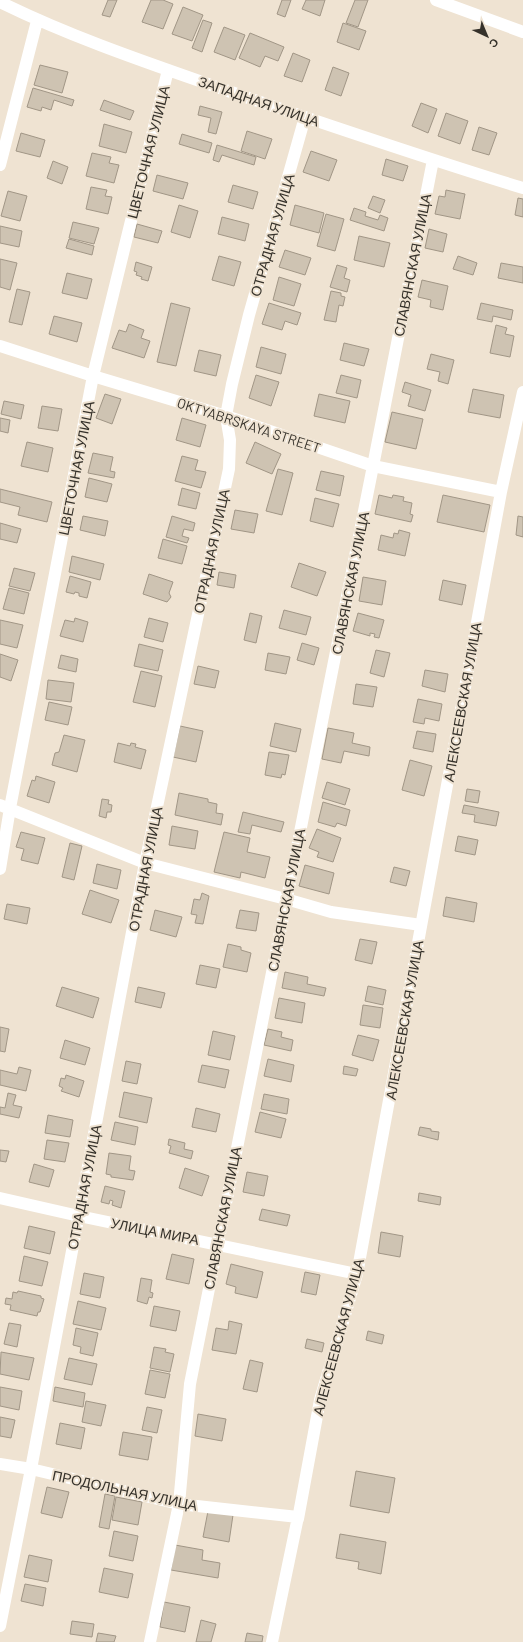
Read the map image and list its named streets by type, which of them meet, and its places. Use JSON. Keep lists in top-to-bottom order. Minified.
{"streets":{"street":["ЗАПАДНАЯ УЛИЦА","ЦВЕТОЧНАЯ УЛИЦА","ОТРАДНАЯ УЛИЦА","СЛАВЯНСКАЯ УЛИЦА","OKTYABRSKAYA STREET","АЛЕКСЕЕВСКАЯ УЛИЦА","УЛИЦА МИРА","ПРОДОЛЬНАЯ УЛИЦА"]},"crossings":[["ЗАПАДНАЯ УЛИЦА","ЦВЕТОЧНАЯ УЛИЦА"],["ЗАПАДНАЯ УЛИЦА","ОТРАДНАЯ УЛИЦА"],["ЗАПАДНАЯ УЛИЦА","СЛАВЯНСКАЯ УЛИЦА"],["ЦВЕТОЧНАЯ УЛИЦА","OKTYABRSKAYA STREET"],["ОТРАДНАЯ УЛИЦА","OKTYABRSKAYA STREET"],["ОТРАДНАЯ УЛИЦА","УЛИЦА МИРА"],["ОТРАДНАЯ УЛИЦА","ПРОДОЛЬНАЯ УЛИЦА"],["СЛАВЯНСКАЯ УЛИЦА","OKTYABRSKAYA STREET"],["СЛАВЯНСКАЯ УЛИЦА","УЛИЦА МИРА"],["СЛАВЯНСКАЯ УЛИЦА","ПРОДОЛЬНАЯ УЛИЦА"],["OKTYABRSKAYA STREET","АЛЕКСЕЕВСКАЯ УЛИЦА"],["АЛЕКСЕЕВСКАЯ УЛИЦА","УЛИЦА МИРА"],["АЛЕКСЕЕВСКАЯ УЛИЦА","ПРОДОЛЬНАЯ УЛИЦА"]],"north":"bottom right"}
